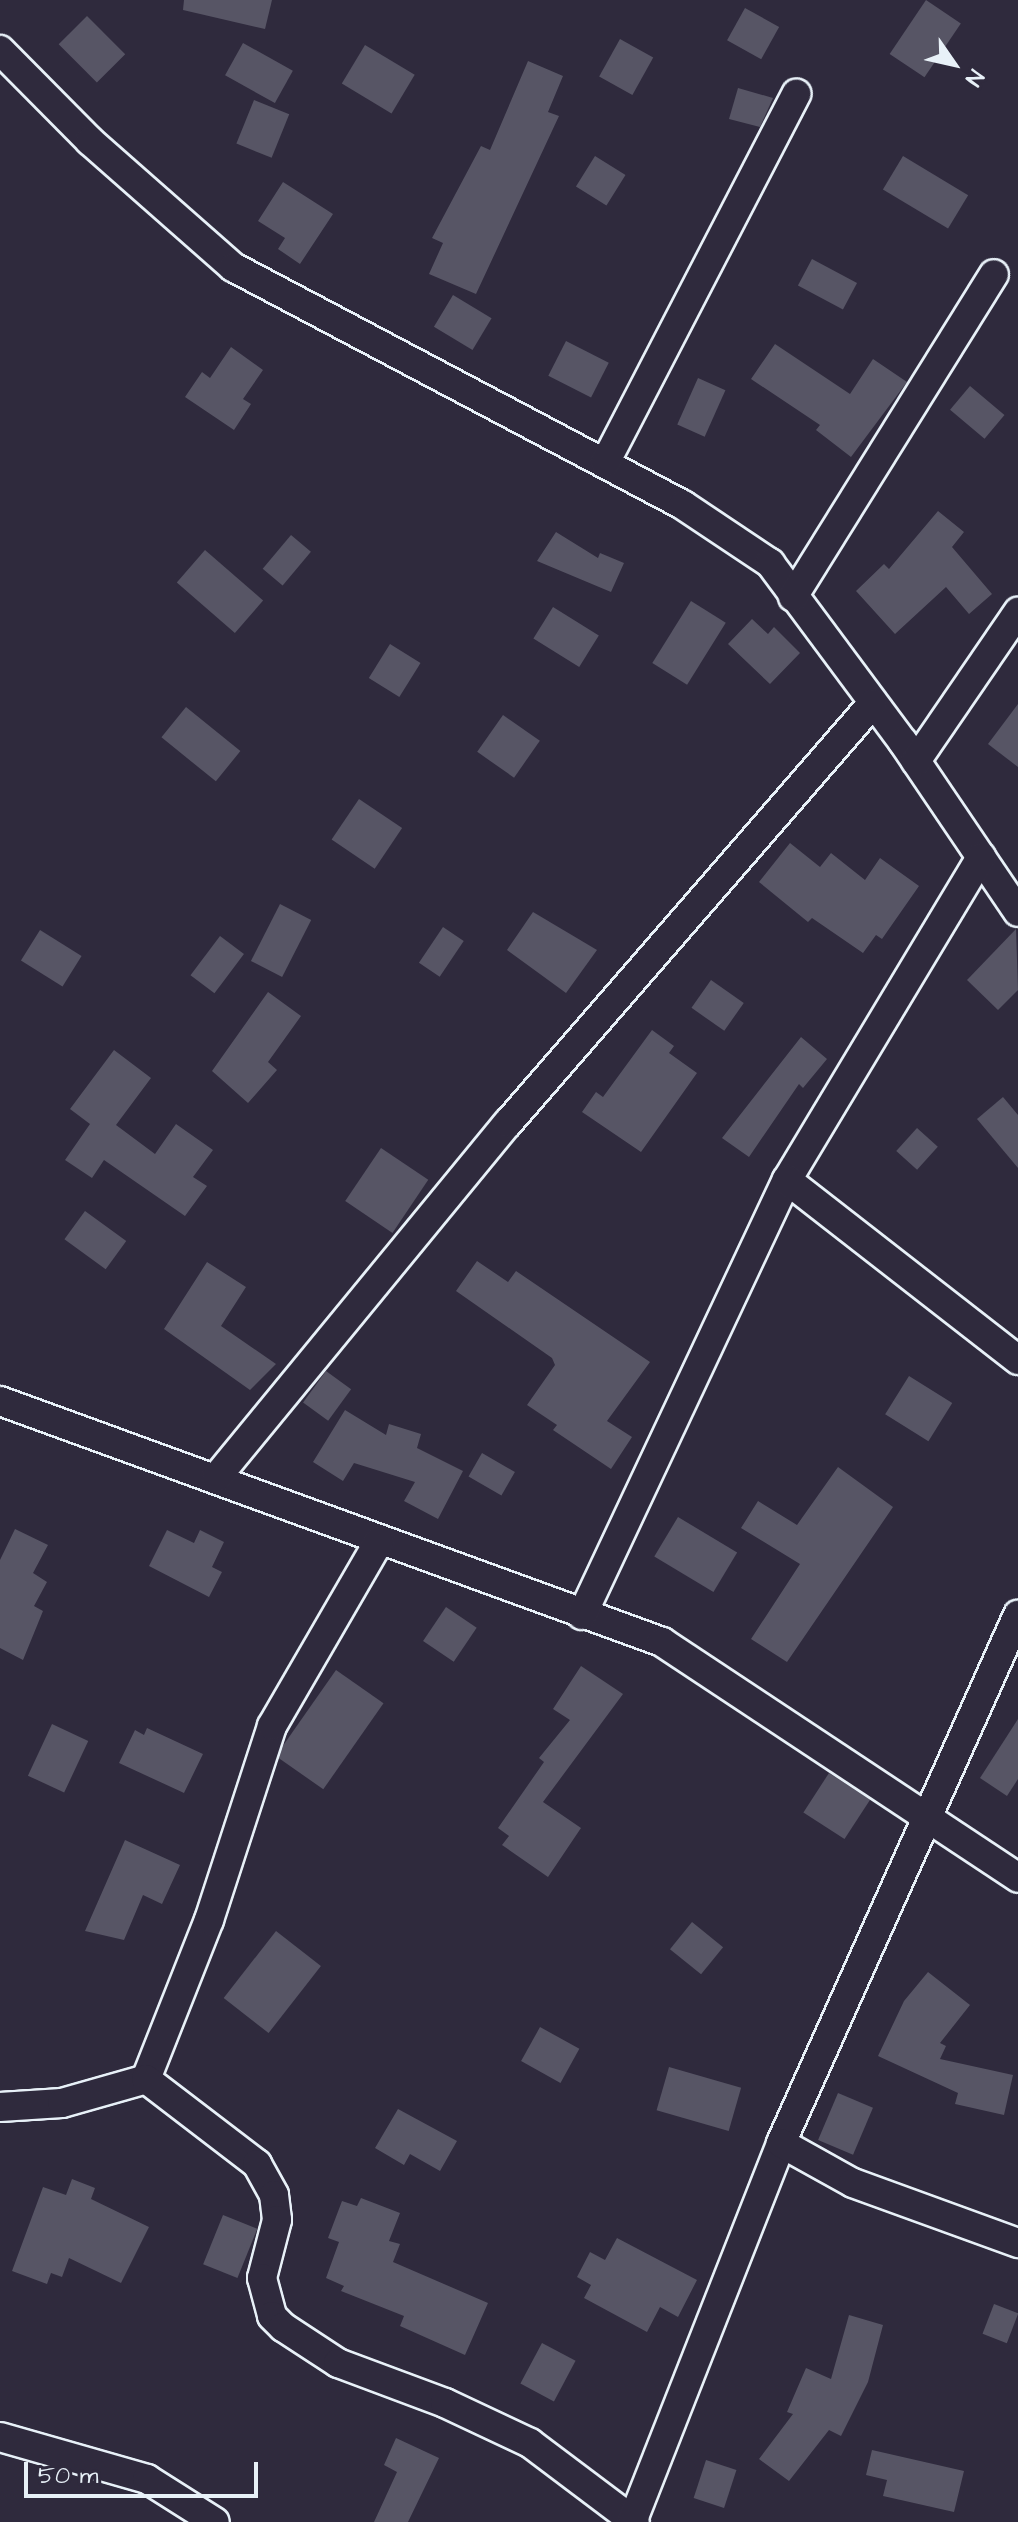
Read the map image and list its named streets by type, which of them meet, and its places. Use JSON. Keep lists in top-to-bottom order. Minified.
{"scale_bar":"50 m","north":"bottom right"}
